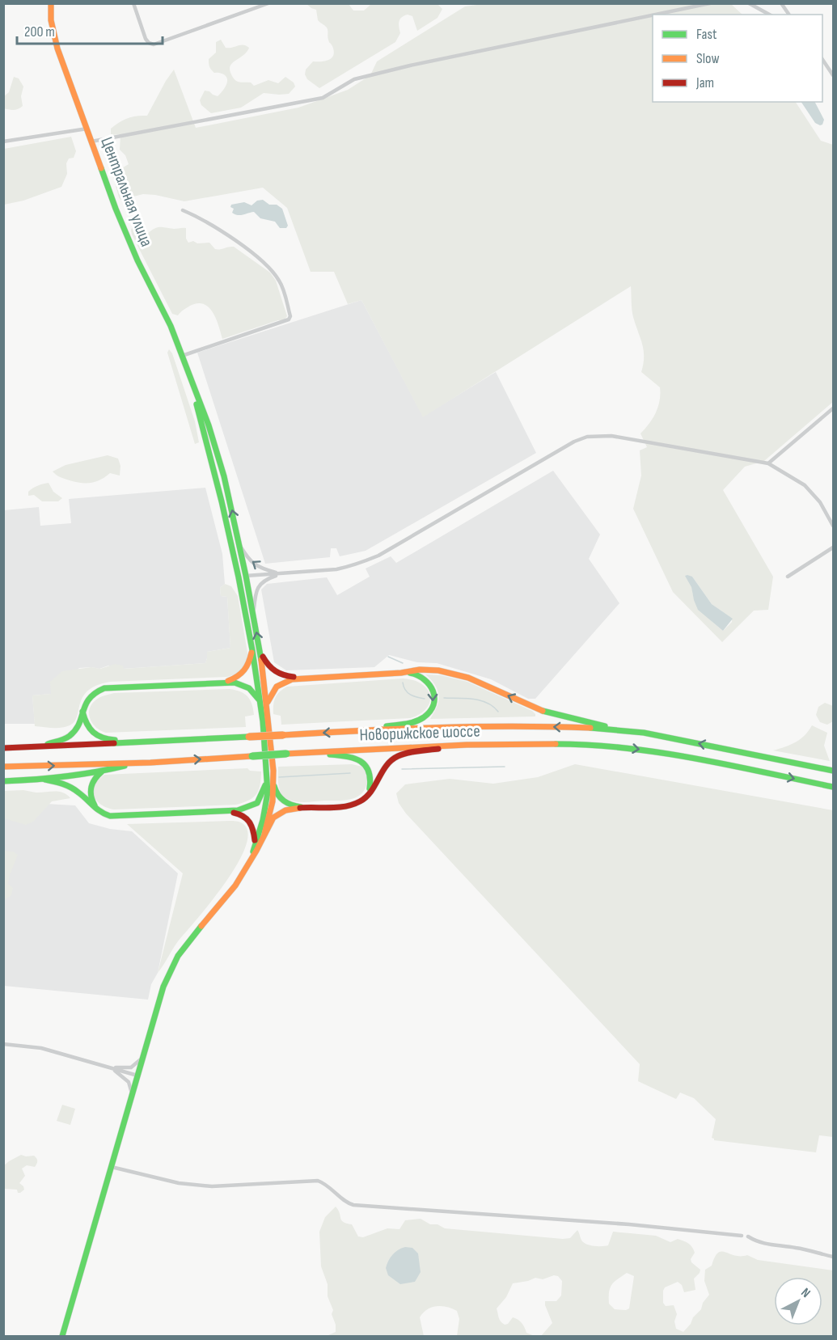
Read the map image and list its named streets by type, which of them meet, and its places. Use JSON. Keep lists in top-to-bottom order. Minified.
{"streets":{"main road":["Центральная улица","Новорижское шоссе"]},"legend":["Fast","Slow","Jam"],"scale_bar":"200 m","north":"top right"}
